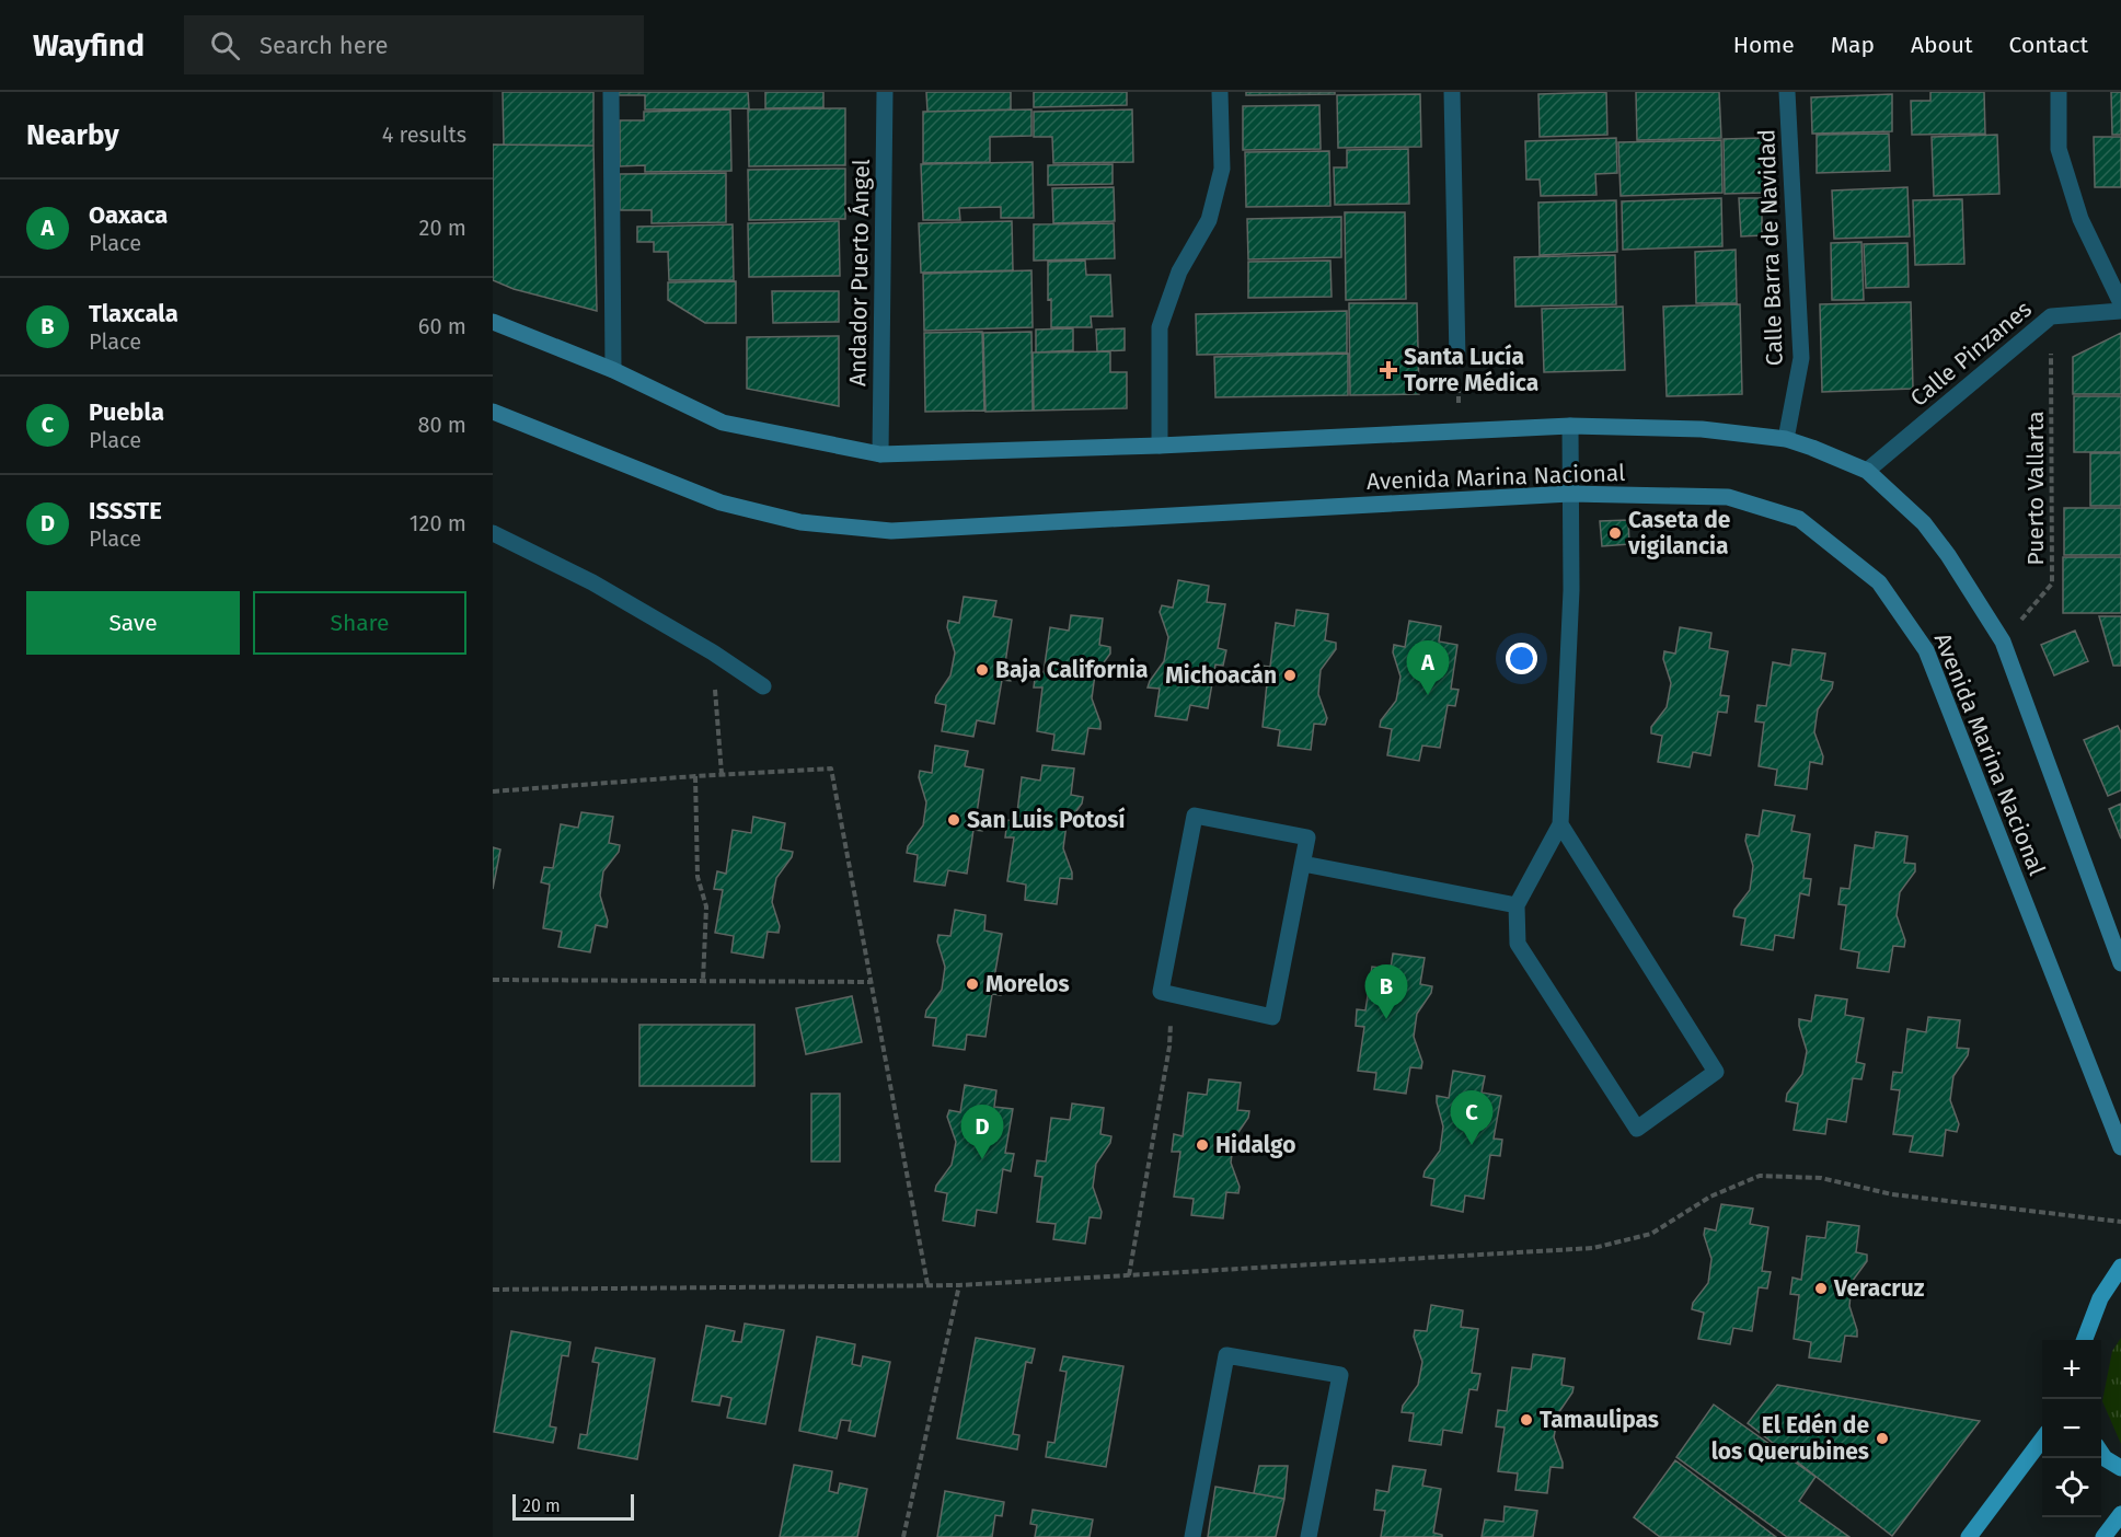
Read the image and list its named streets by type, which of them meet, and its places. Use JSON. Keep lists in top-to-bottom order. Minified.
{"streets":{"street":["Calle Barra de Navidad","Andador Puerto Ángel","Calle Pinzanes","Avenida Marina Nacional"],"path":["Puerto Vallarta"]},"crossings":[["Calle Barra de Navidad","Avenida Marina Nacional"],["Andador Puerto Ángel","Avenida Marina Nacional"],["Calle Pinzanes","Avenida Marina Nacional"],["Calle Pinzanes","Puerto Vallarta"],["Avenida Marina Nacional","Puerto Vallarta"]],"places":{"health":["Santa Lucía Torre Médica"],"other":["Caseta de vigilancia","Baja California","Michoacán","San Luis Potosí","Morelos","Hidalgo","Veracruz","Tamaulipas","El Edén de los Querubines"]},"scale_bar":"20 m","page":{"header":"Wayfind","search":"Search here","nav":["Home","Map","About","Contact"],"heading":["Nearby","4 results"],"list":[{"mark":"A","name":"Oaxaca","note":"Place","value":"20 m"},{"mark":"B","name":"Tlaxcala","note":"Place","value":"60 m"},{"mark":"C","name":"Puebla","note":"Place","value":"80 m"},{"mark":"D","name":"ISSSTE","note":"Place","value":"120 m"}],"buttons":["Save","Share"],"pins":["A","B","C","D"],"map_buttons":["+","−"],"scale":"20 m"}}
